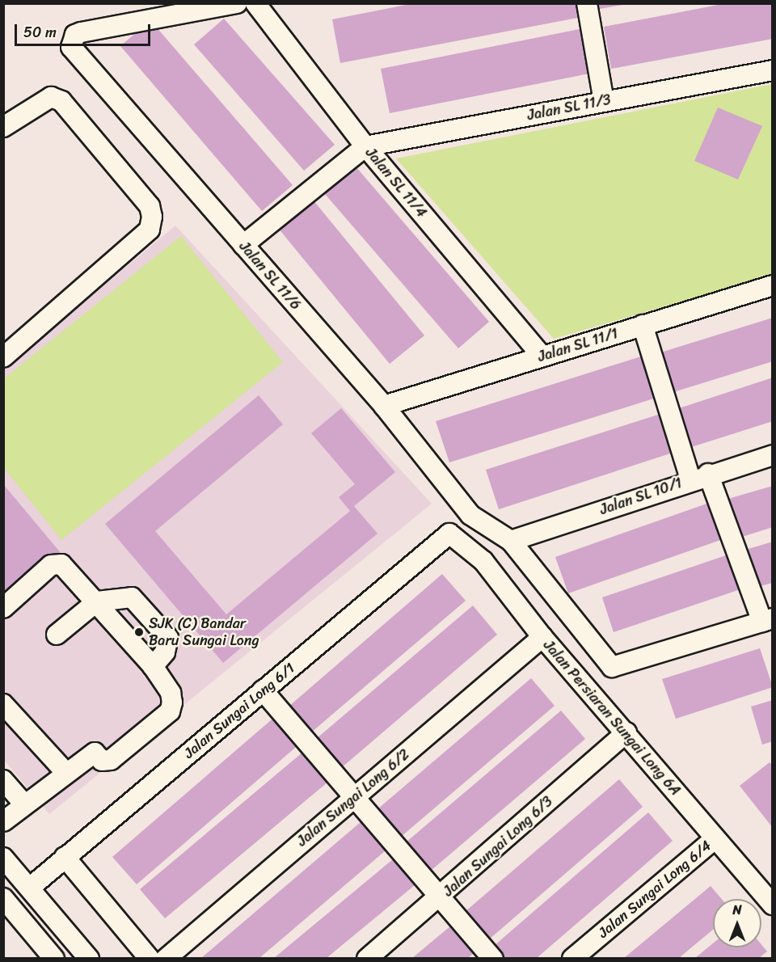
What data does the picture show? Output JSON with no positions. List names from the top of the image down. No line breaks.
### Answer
{"streets":{"street":["Jalan SL 11/3","Jalan SL 11/4","Jalan SL 11/6","Jalan SL 11/1","Jalan SL 10/1","Jalan Sungai Long 6/1","Jalan Persiaran Sungai Long 6A","Jalan Sungai Long 6/2","Jalan Sungai Long 6/3","Jalan Sungai Long 6/4"]},"crossings":[["Jalan SL 11/3","Jalan SL 11/4"],["Jalan SL 11/4","Jalan SL 11/1"],["Jalan SL 11/6","Jalan SL 11/1"],["Jalan SL 11/6","Jalan SL 10/1"],["Jalan Sungai Long 6/1","Jalan Persiaran Sungai Long 6A"],["Jalan Persiaran Sungai Long 6A","Jalan Sungai Long 6/2"],["Jalan Persiaran Sungai Long 6A","Jalan Sungai Long 6/3"],["Jalan Persiaran Sungai Long 6A","Jalan Sungai Long 6/4"]],"places":["SJK (C) Bandar Baru Sungai Long"],"scale_bar":"50 m","north":"top"}
